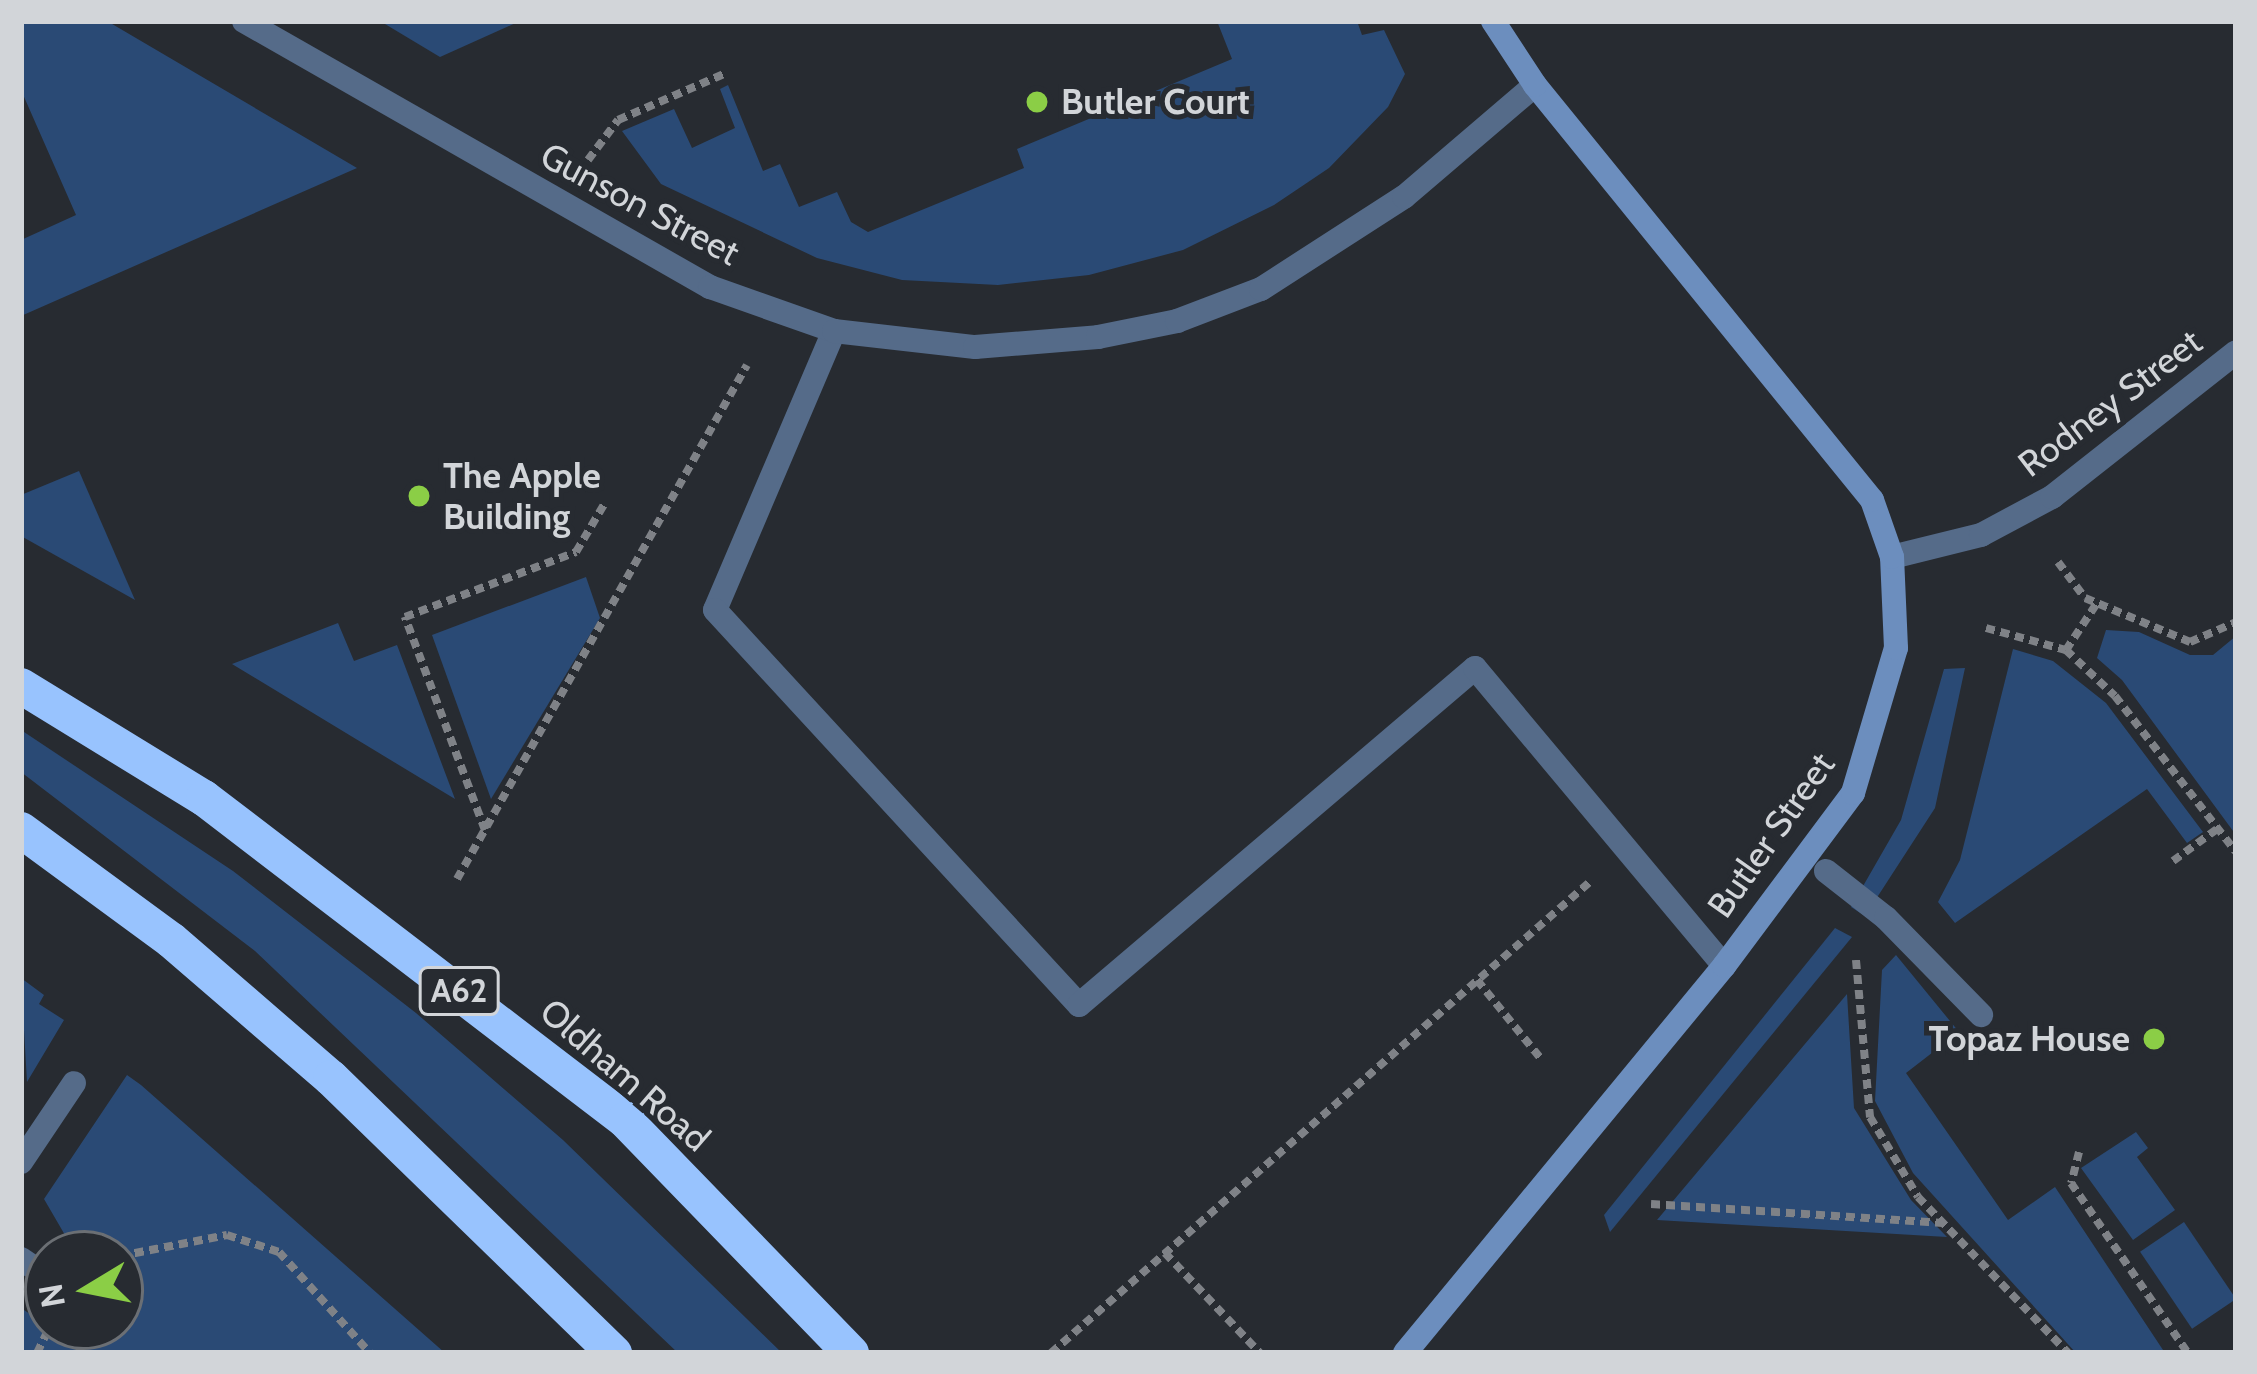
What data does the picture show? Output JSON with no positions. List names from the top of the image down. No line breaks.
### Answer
{"streets":{"highway":["A62","Oldham Road"],"street":["Gunson Street","Rodney Street","Butler Street"]},"crossings":[["Gunson Street","Butler Street"],["Rodney Street","Butler Street"]],"places":["Butler Court","The Apple Building","Topaz House"],"north":"left"}
